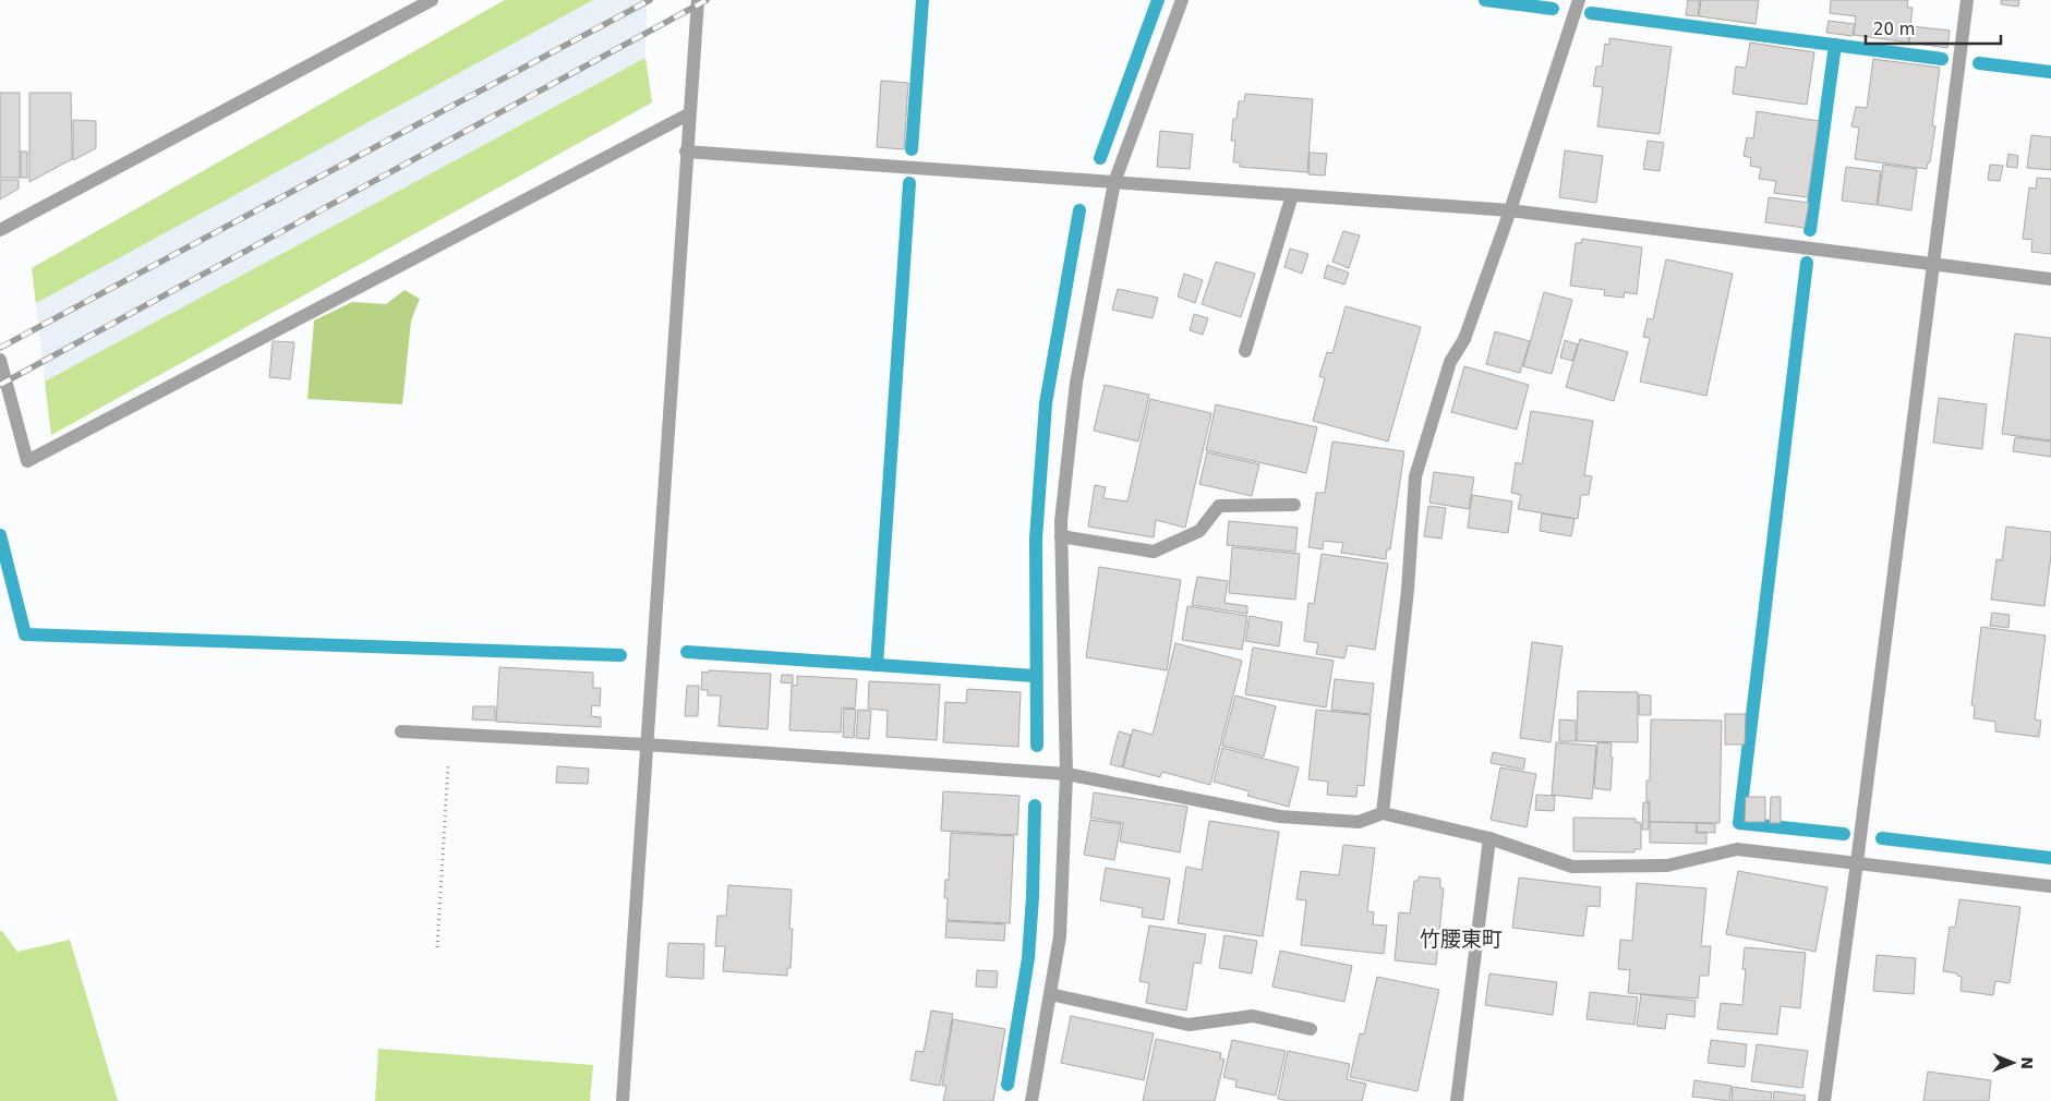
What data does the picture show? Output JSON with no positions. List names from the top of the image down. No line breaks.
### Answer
{"districts":["竹腰東町"],"scale_bar":"20 m","north":"right"}
